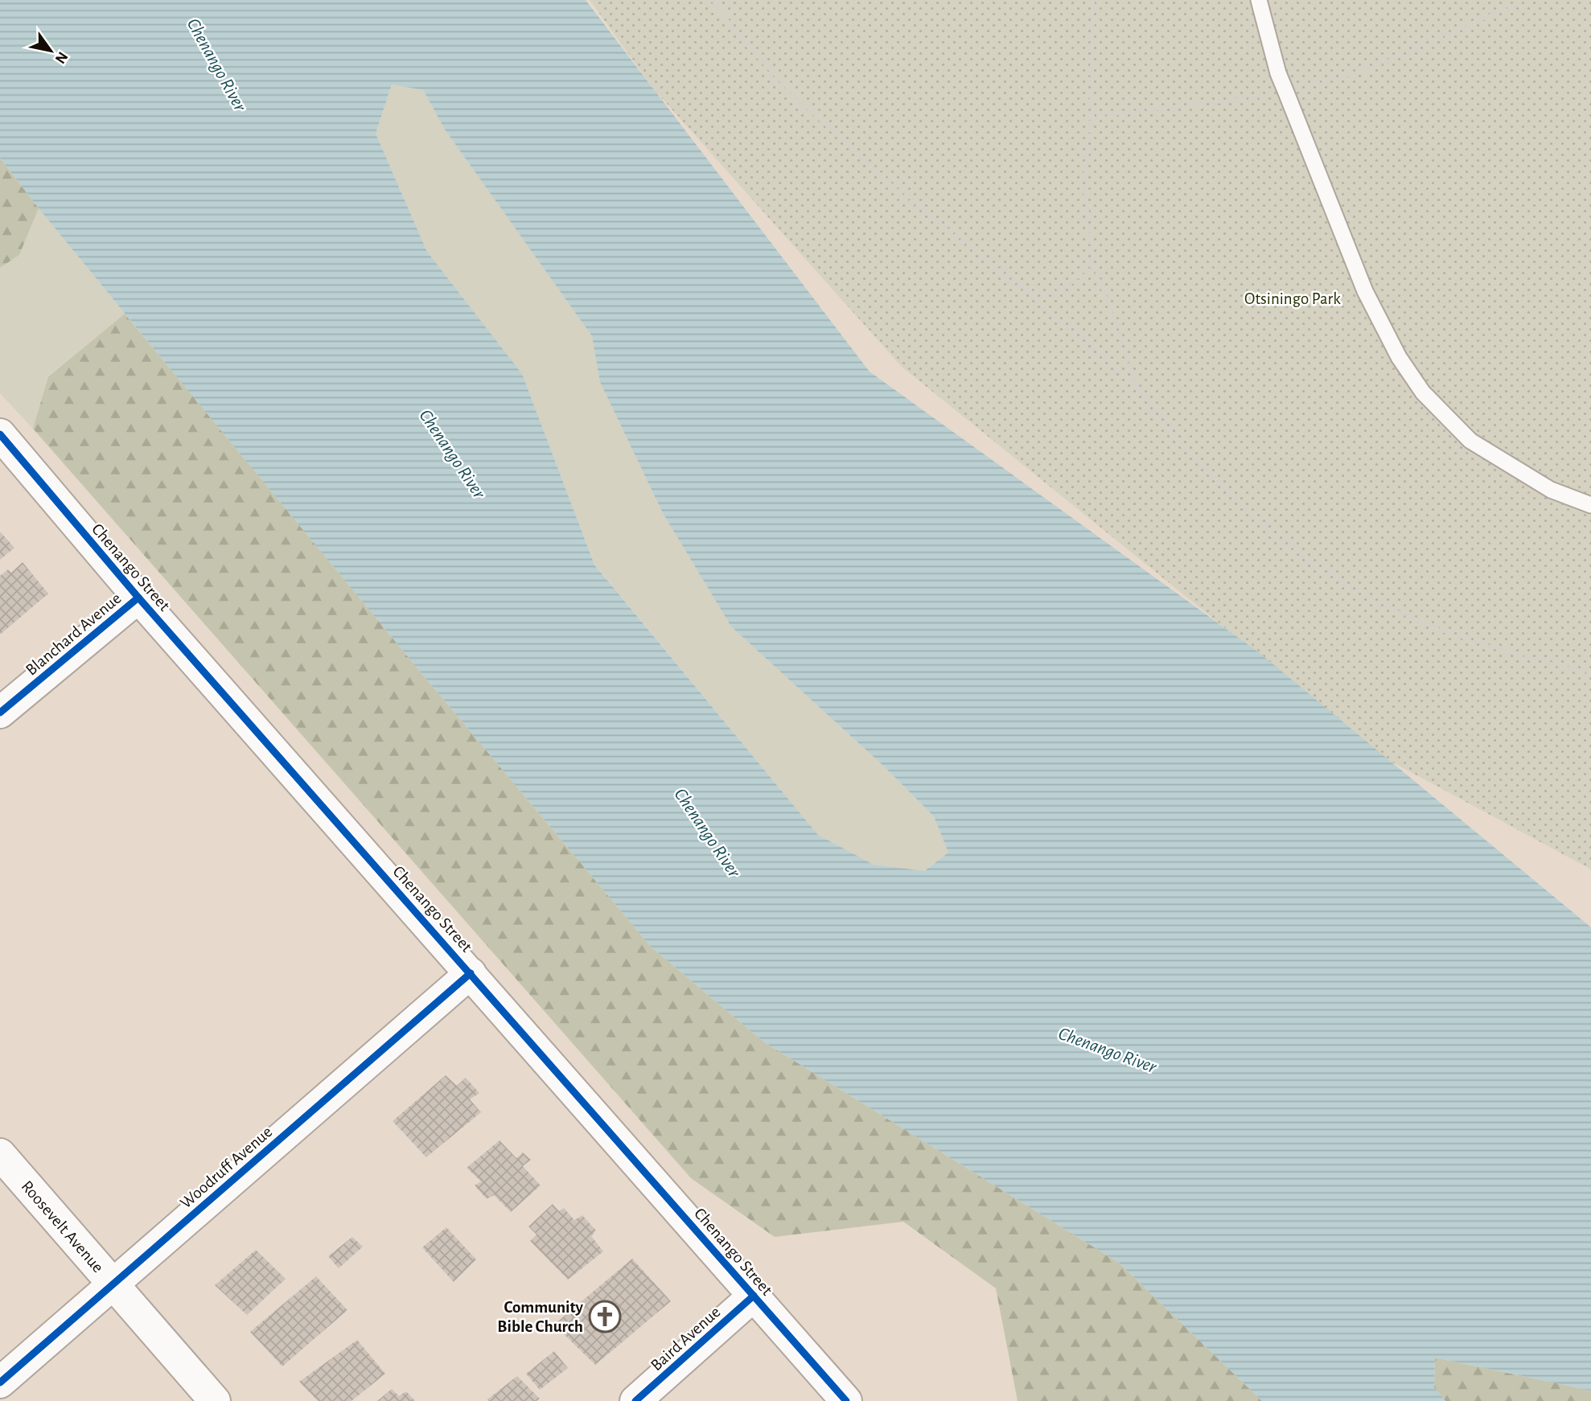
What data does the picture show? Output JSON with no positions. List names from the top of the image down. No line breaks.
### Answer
{"streets":{"street":["Chenango Street","Blanchard Avenue","Woodruff Avenue","Roosevelt Avenue","Baird Avenue"]},"crossings":[["Chenango Street","Blanchard Avenue"],["Chenango Street","Woodruff Avenue"],["Chenango Street","Baird Avenue"],["Woodruff Avenue","Roosevelt Avenue"]],"water":["Chenango River"],"parks":["Otsiningo Park"],"places":{"church":["Community Bible Church"]},"north":"bottom right"}
